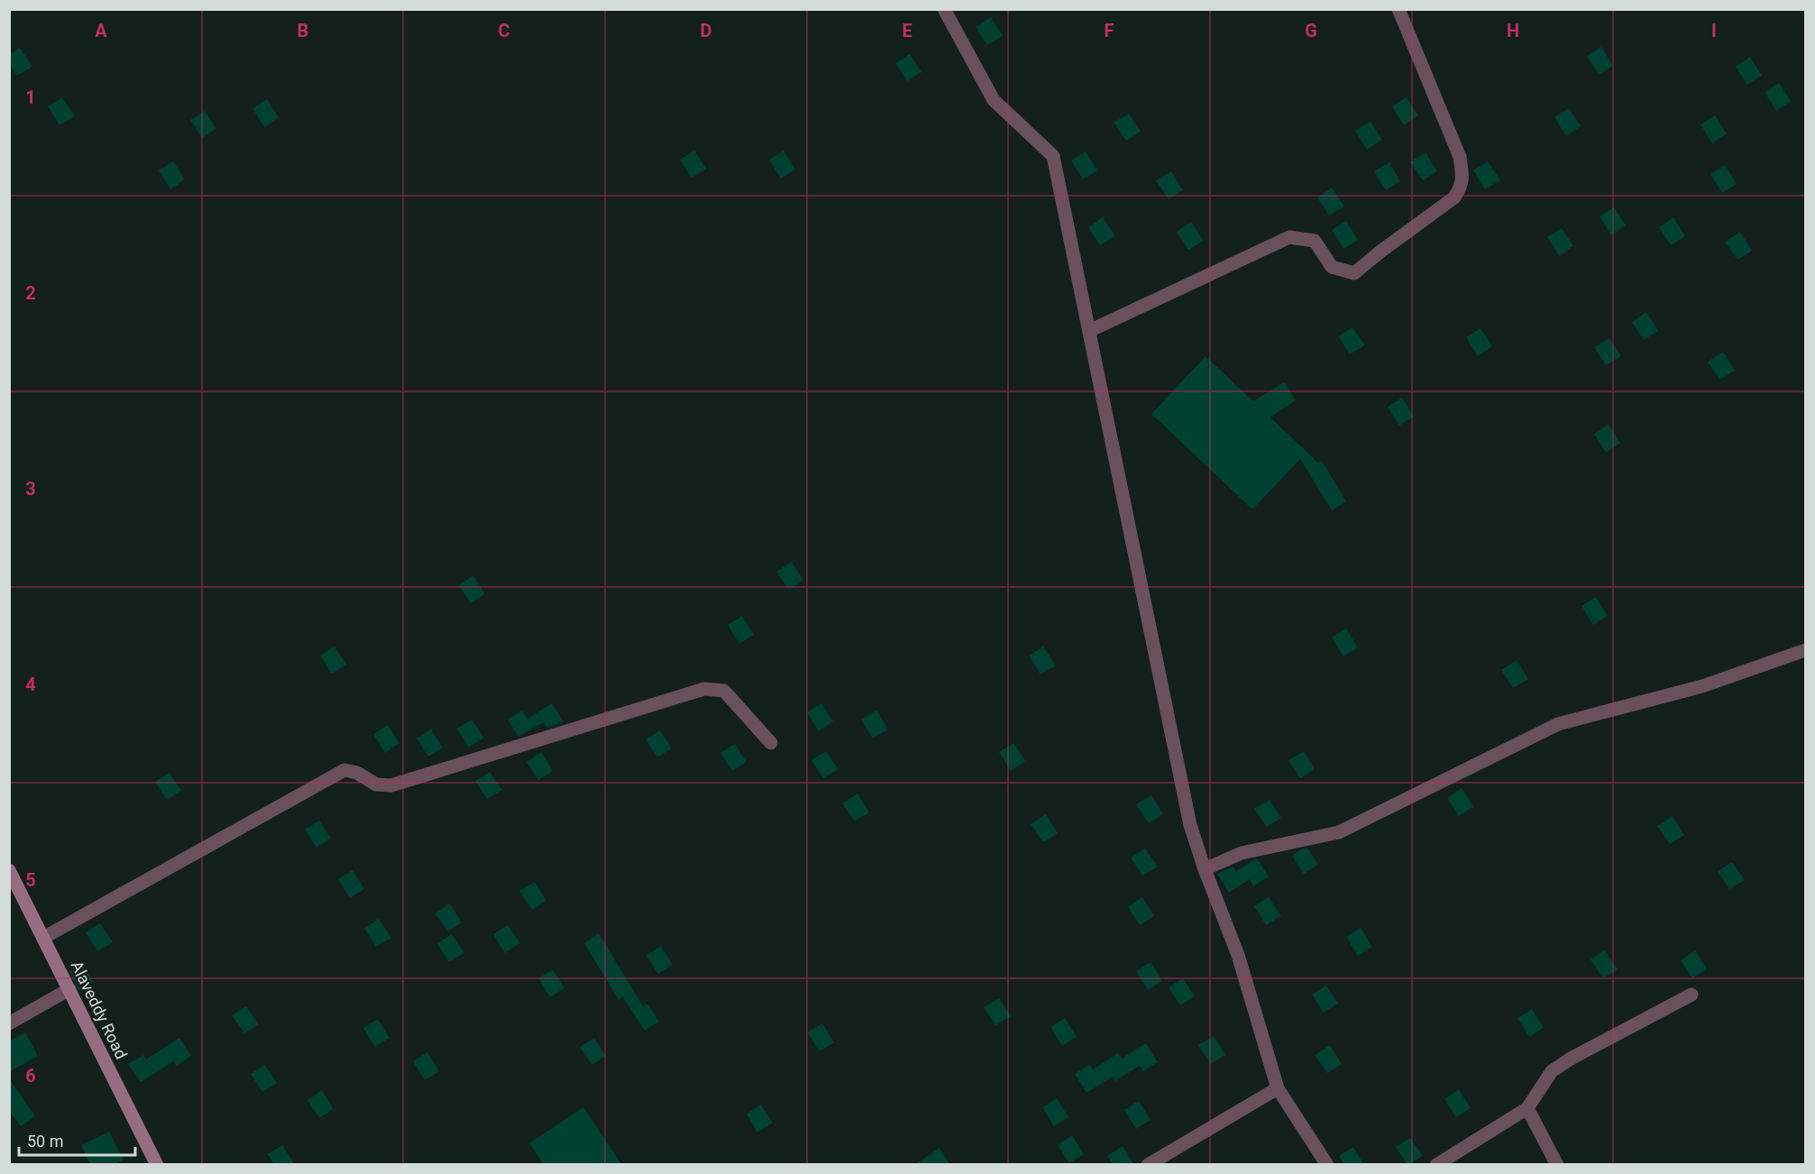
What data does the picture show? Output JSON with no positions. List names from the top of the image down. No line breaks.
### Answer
{"streets":{"street":["Alaveddy Road"]},"scale_bar":"50 m","grid":{"columns":["A","B","C","D","E","F","G","H","I"],"rows":["1","2","3","4","5","6"]}}
